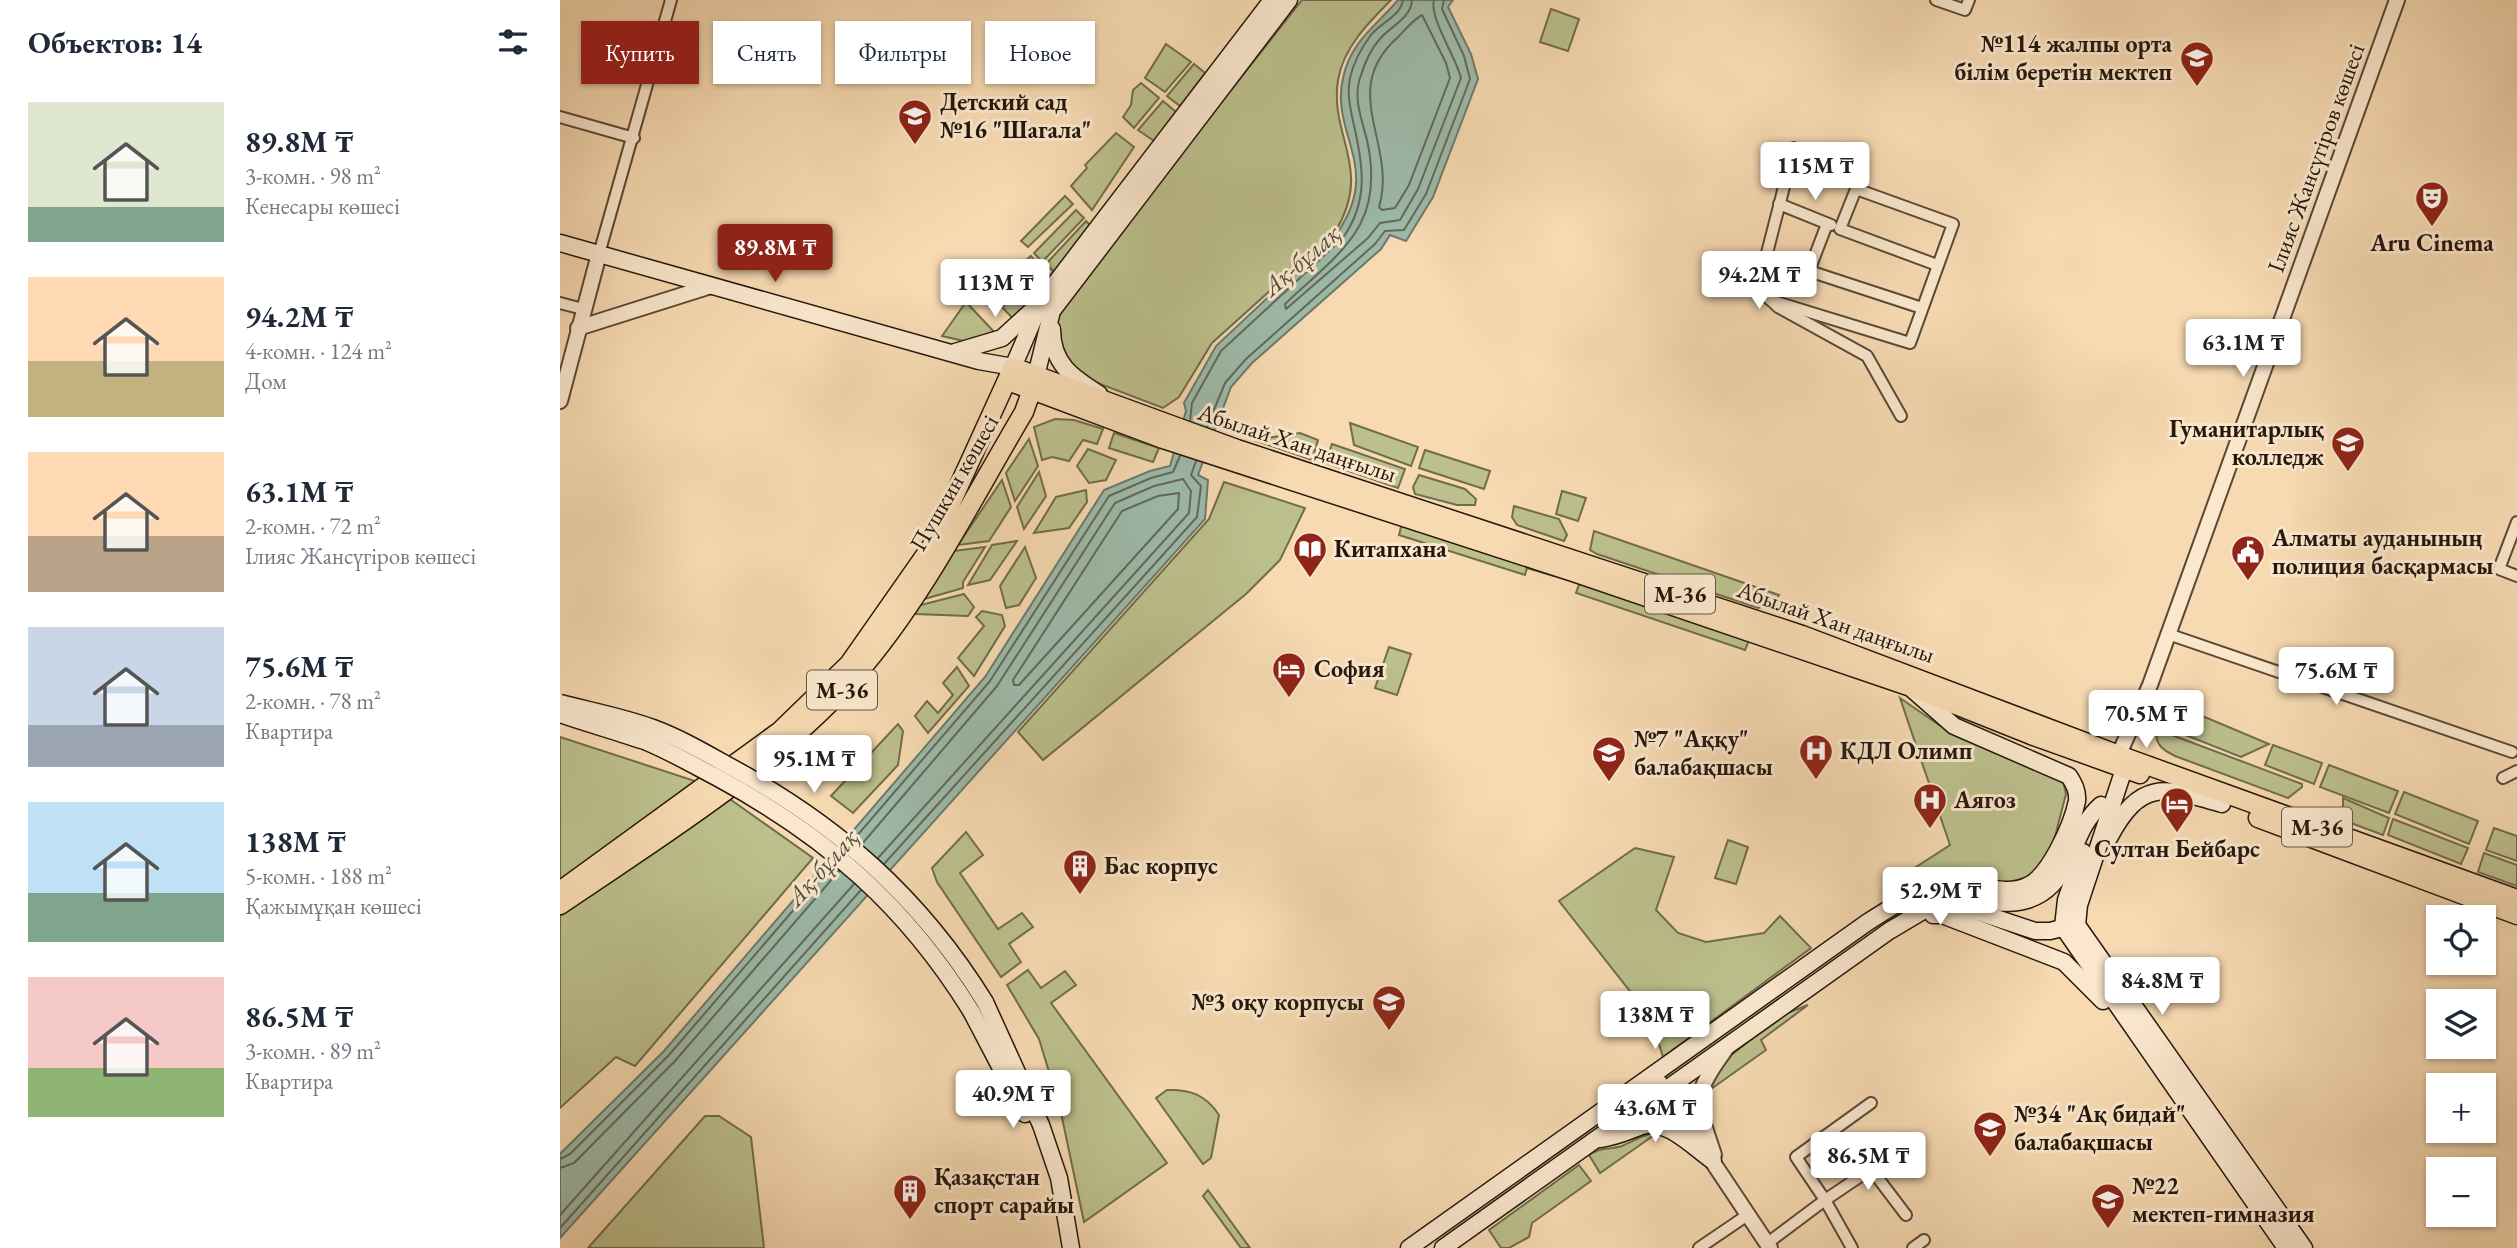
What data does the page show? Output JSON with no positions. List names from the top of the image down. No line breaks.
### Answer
{"streets":{"main road":["Абылай Хан даңғылы","Пушкин көшесі","M-36"],"street":["Ілияс Жансүгіров көшесі"]},"crossings":[["Ілияс Жансүгіров көшесі","Абылай Хан даңғылы"],["Абылай Хан даңғылы","Пушкин көшесі"]],"water":["Ақ-бұлақ"],"places":{"school or university":["№114 жалпы орта білім беретін мектеп","Детский сад №16 \"Шагала\"","Гуманитарлық колледж","№7 \"Аққу\" балабақшасы","№3 оқу корпусы","№34 \"Ақ бидай\" балабақшасы","№22 мектеп-гимназия"],"theatre":["Aru Cinema"],"library":["Китапхана"],"public building":["Алматы ауданының полиция басқармасы"],"hotel":["София","Султан Бейбарс"],"hospital":["КДЛ Олимп","Аягоз"],"building":["Бас корпус","Қазақстан спорт сарайы"]},"page":{"heading":"Объектов: 14","chip":["Купить","Снять","Фильтры","Новое"],"list":[{"name":"89.8M ₸","note":"3-комн. · 98 m² · Кенесары көшесі"},{"name":"94.2M ₸","note":"4-комн. · 124 m² · Дом"},{"name":"63.1M ₸","note":"2-комн. · 72 m² · Ілияс Жансүгіров көшесі"},{"name":"75.6M ₸","note":"2-комн. · 78 m² · Квартира"},{"name":"138M ₸","note":"5-комн. · 188 m² · Қажымұқан көшесі"},{"name":"86.5M ₸","note":"3-комн. · 89 m² · Квартира"}],"price":["115M ₸","89.8M ₸","94.2M ₸","113M ₸","63.1M ₸","75.6M ₸","70.5M ₸","95.1M ₸","52.9M ₸","84.8M ₸","138M ₸","40.9M ₸","43.6M ₸","86.5M ₸"],"map_buttons":["+","−"]}}
